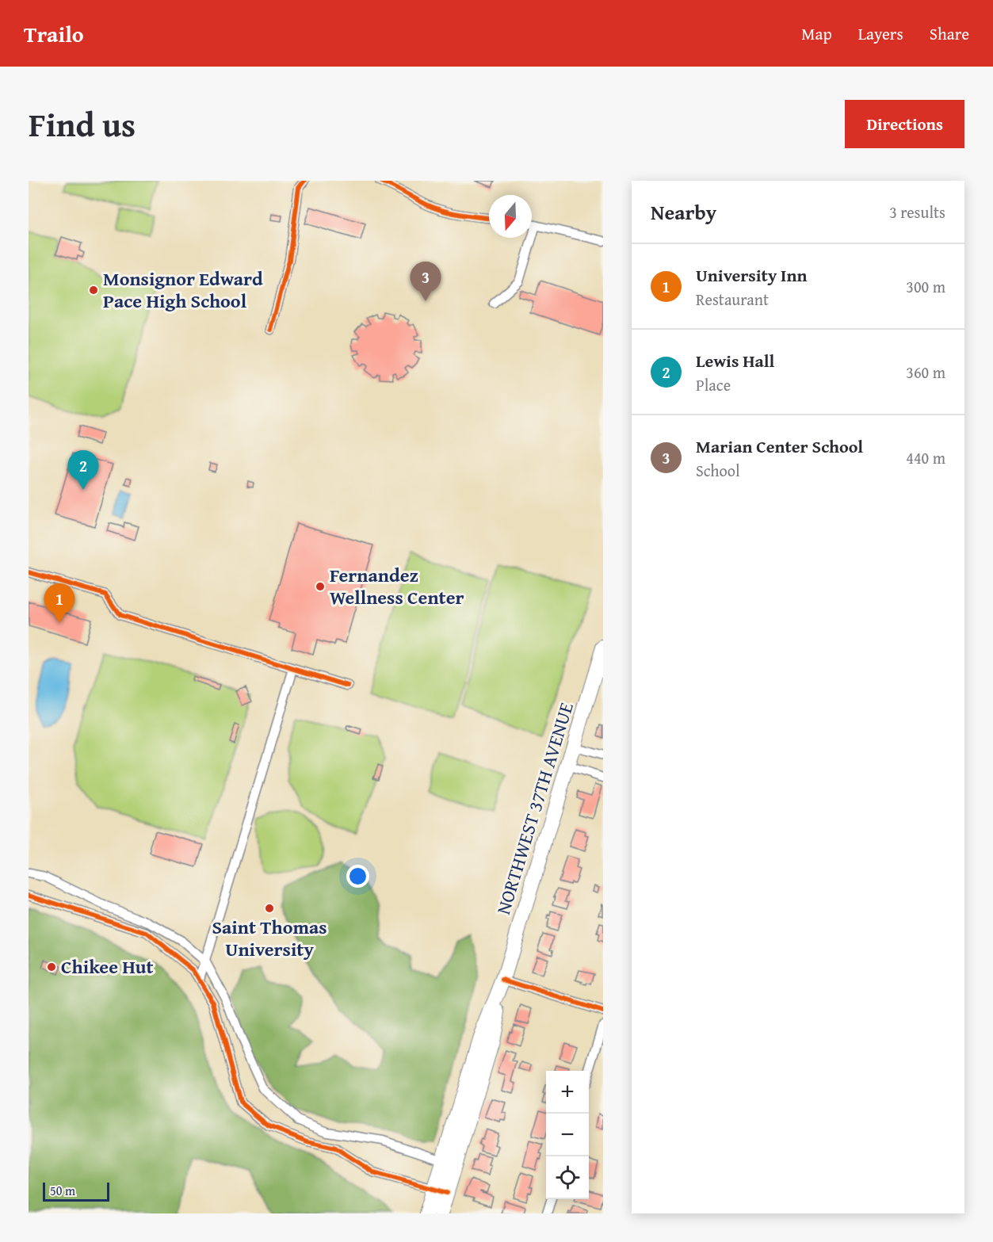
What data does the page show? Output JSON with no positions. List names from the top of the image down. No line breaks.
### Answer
{"streets":{"main road":["NORTHWEST 37TH AVENUE"]},"places":["Monsignor Edward Pace High School","Fernandez Wellness Center","Saint Thomas University","Chikee Hut"],"scale_bar":"50 m","north":"bottom","page":{"header":"Trailo","nav":["Map","Layers","Share"],"title":"Find us","buttons":"Directions","heading":["Nearby","3 results"],"list":[{"mark":"1","name":"University Inn","note":"Restaurant","value":"300 m"},{"mark":"2","name":"Lewis Hall","note":"Place","value":"360 m"},{"mark":"3","name":"Marian Center School","note":"School","value":"440 m"}],"pins":["3","2","1"],"map_buttons":["+","−"],"scale":"50 m"}}
